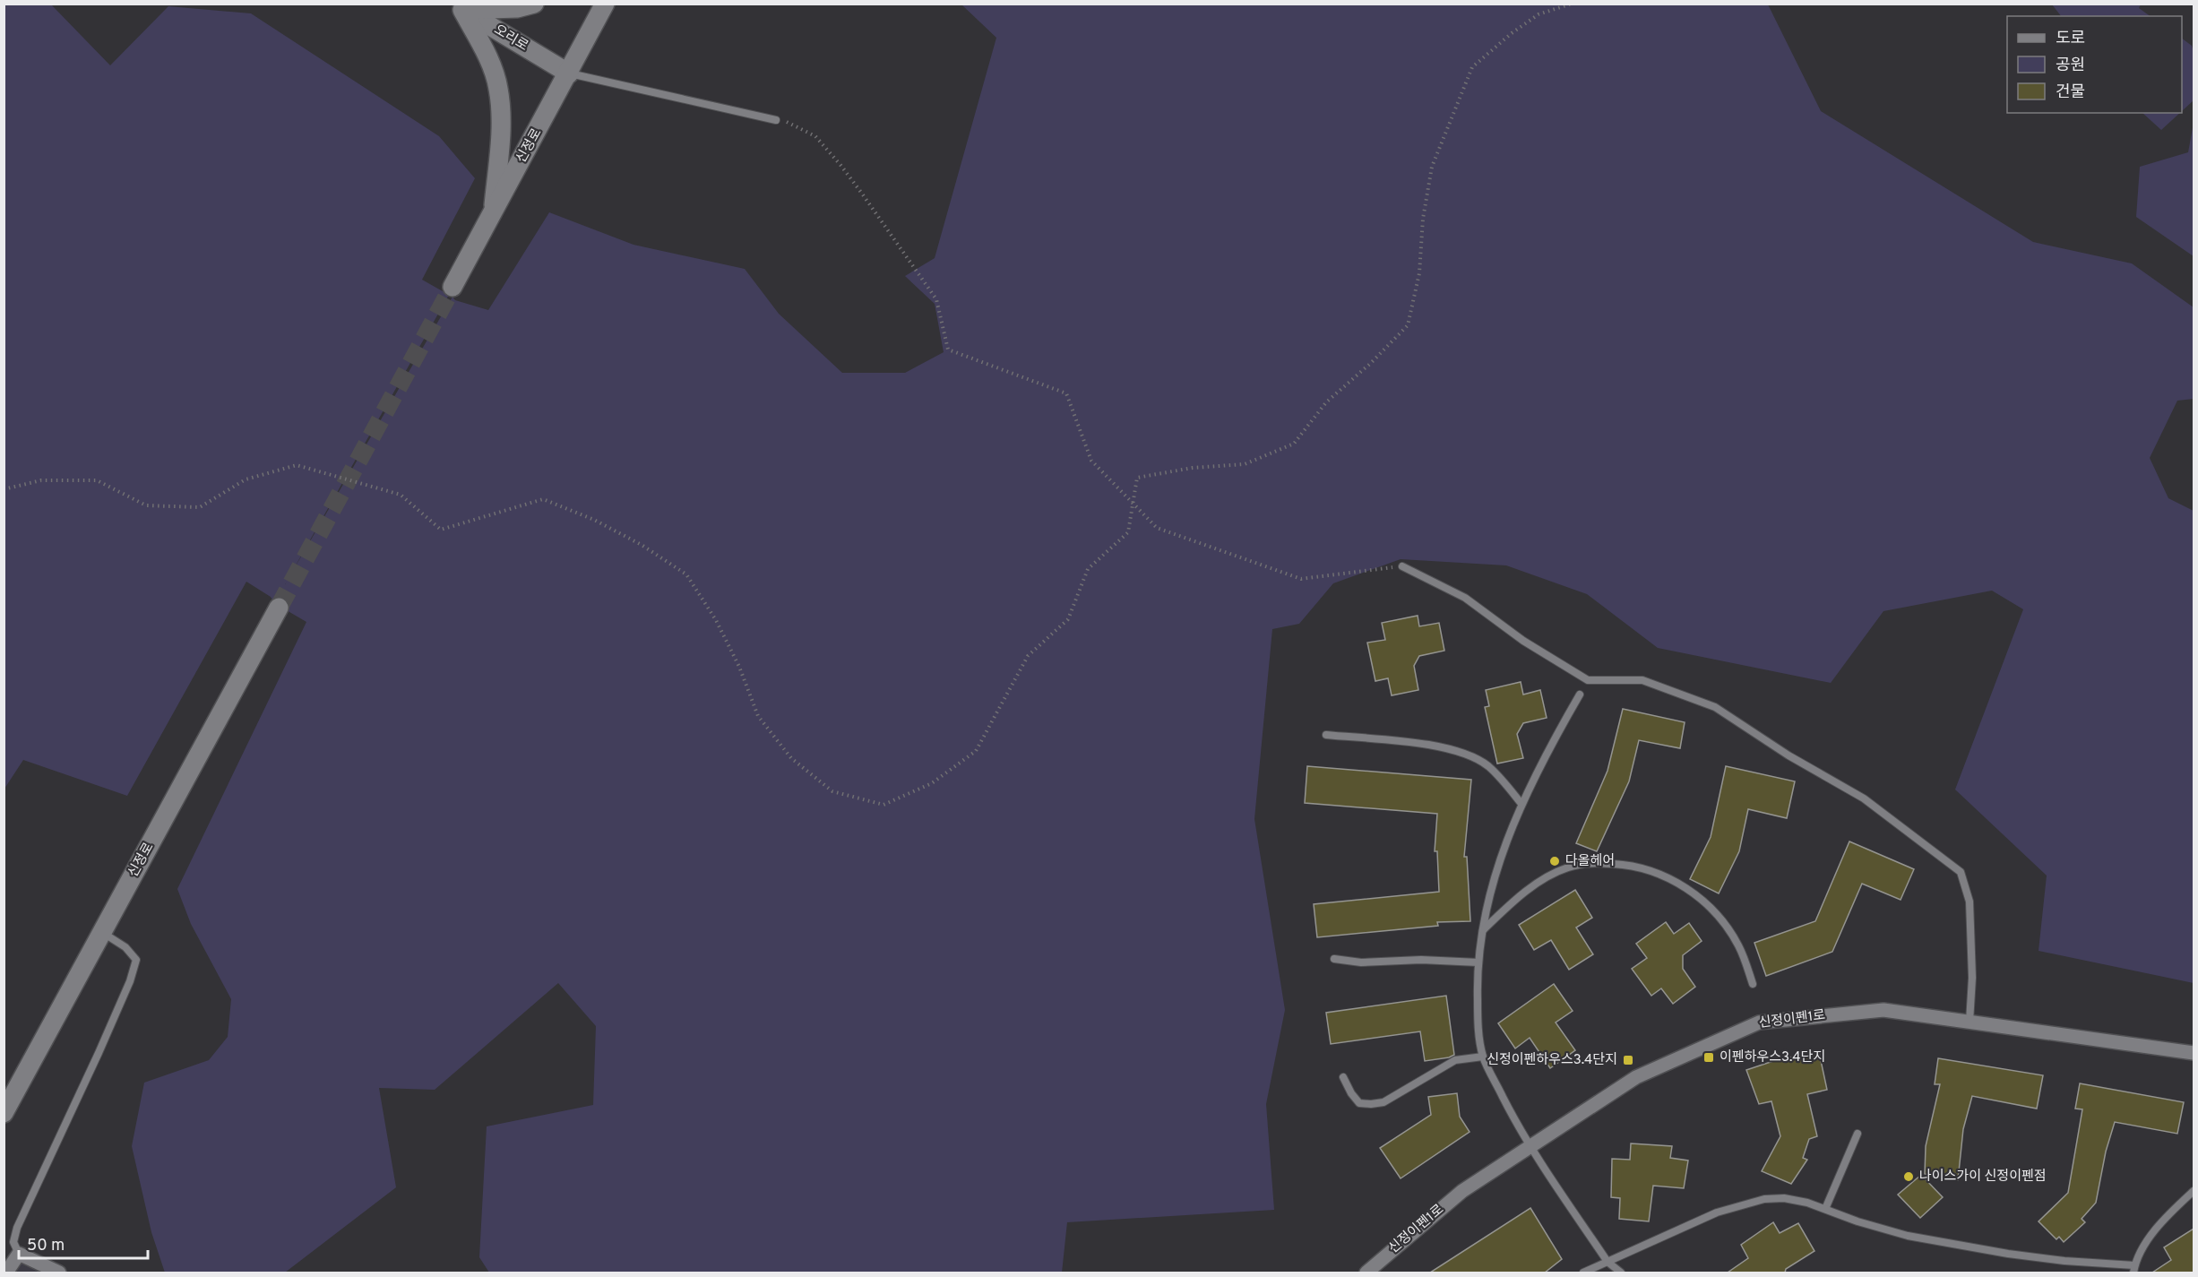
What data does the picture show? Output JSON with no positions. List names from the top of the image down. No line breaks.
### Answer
{"streets":{"main road":["오리로","신정로"],"street":["신정이펜1로"]},"crossings":[["오리로","신정로"]],"places":{"other":["다올헤어","나이스가이 신정이펜점"],"transit":["이펜하우스3.4단지","신정이펜하우스3.4단지"]},"legend":["도로","공원","건물"],"scale_bar":"50 m"}
